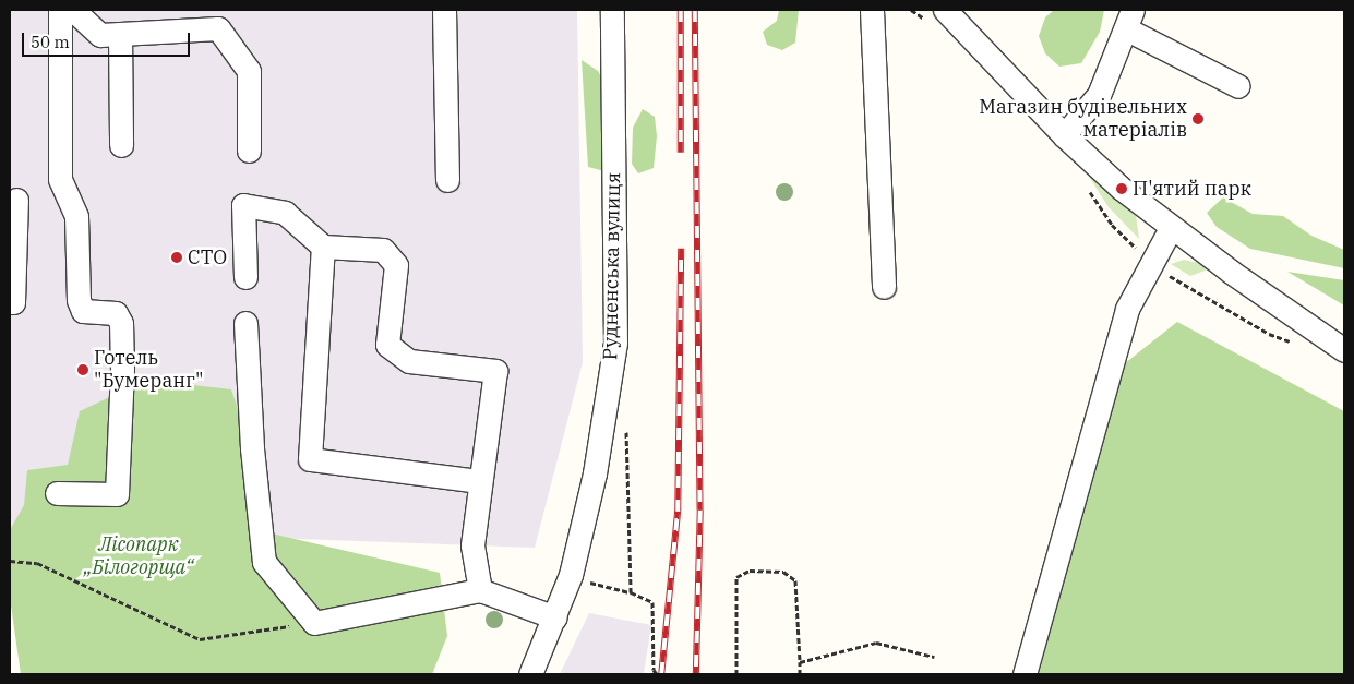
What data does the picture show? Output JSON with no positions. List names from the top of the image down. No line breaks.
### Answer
{"streets":{"street":["Рудненська вулиця"]},"parks":["Лісопарк „Білогорща“"],"places":["Магазин будівельних матеріалів","П'ятий парк","СТО","Готель \"Бумеранг\""],"scale_bar":"50 m"}
